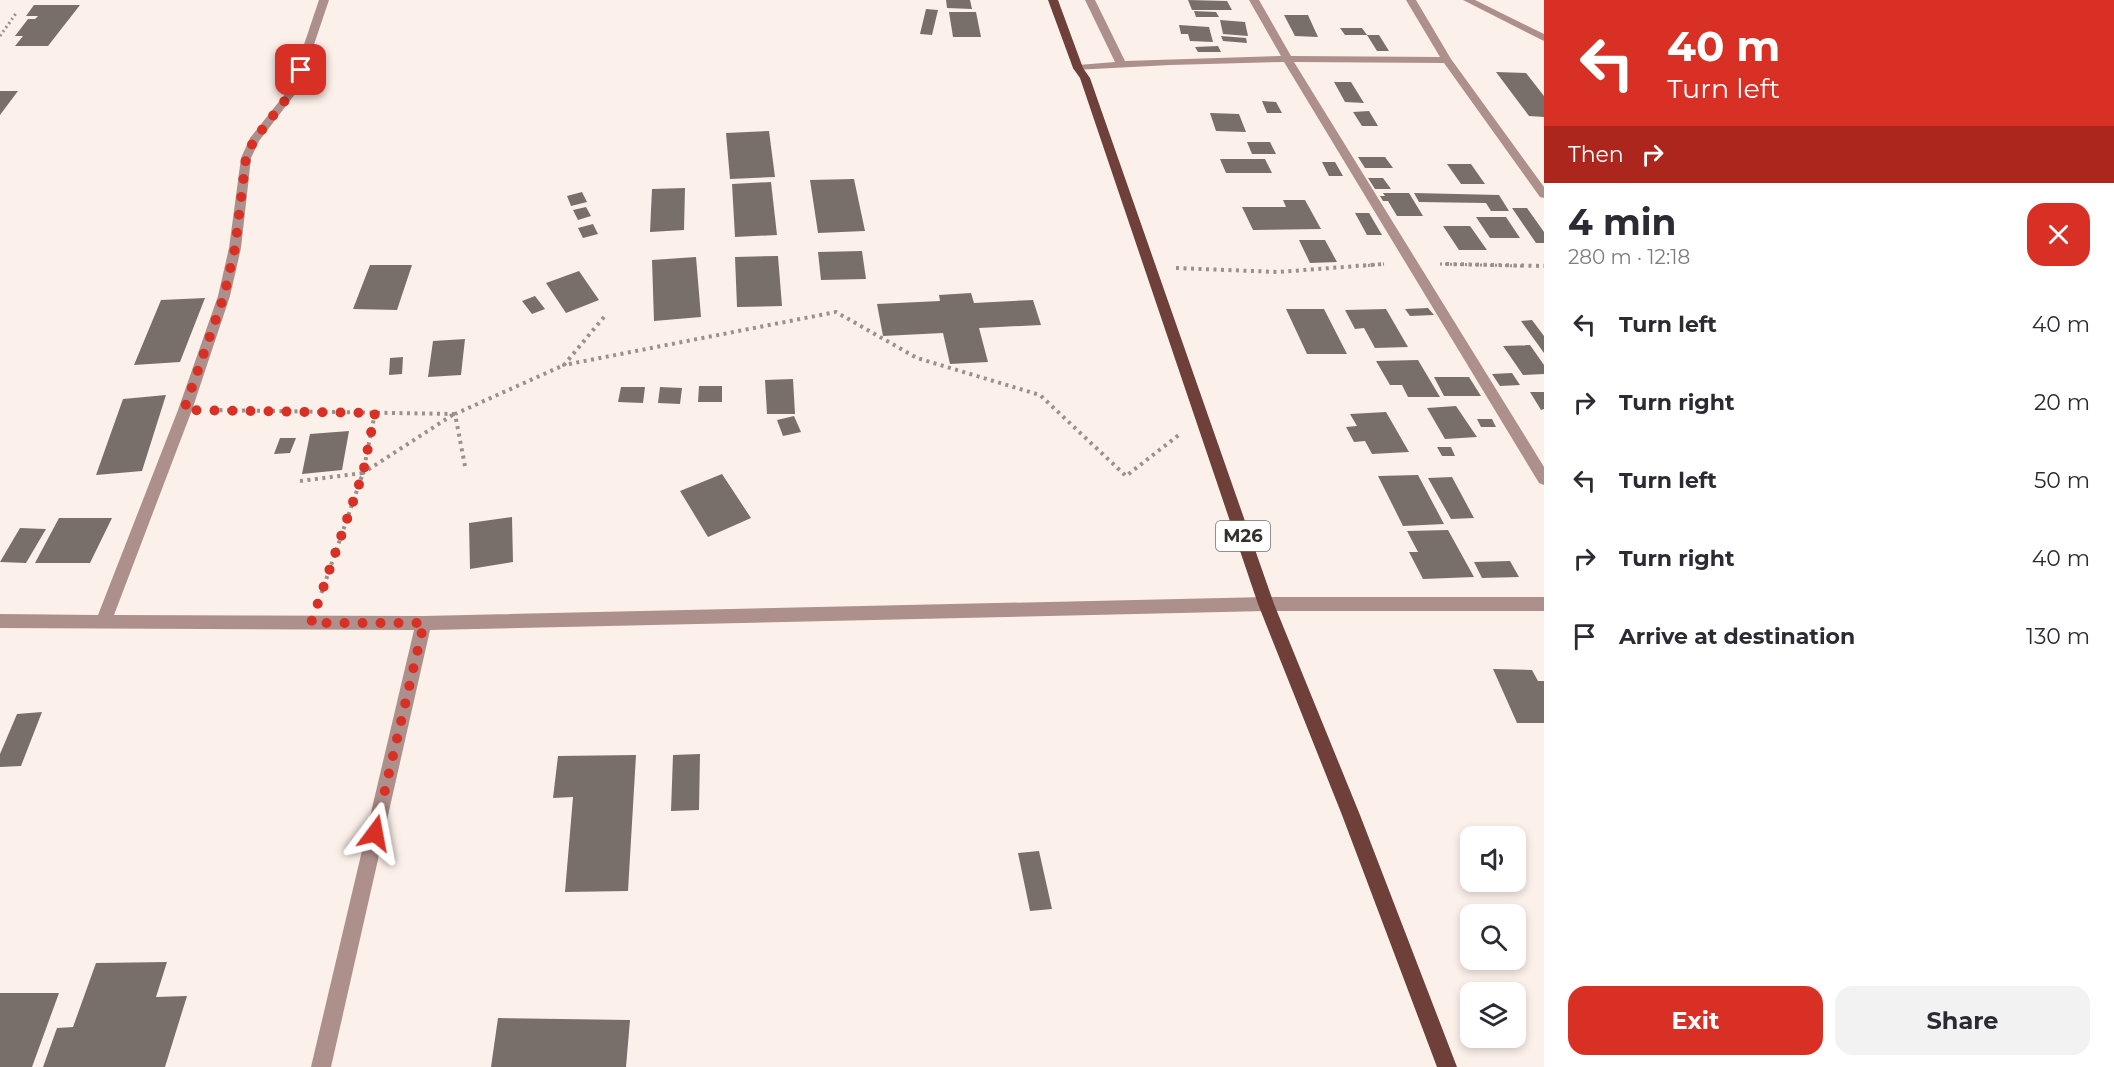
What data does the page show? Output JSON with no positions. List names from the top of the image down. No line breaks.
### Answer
{"streets":{"main road":["M26"]},"page":{"turn":["40 m","Turn left"],"then":"Then","heading":["4 min","280 m · 12:18"],"list":[{"name":"Turn left","value":"40 m"},{"name":"Turn right","value":"20 m"},{"name":"Turn left","value":"50 m"},{"name":"Turn right","value":"40 m"},{"name":"Arrive at destination","value":"130 m"}],"buttons":["Exit","Share"]}}
